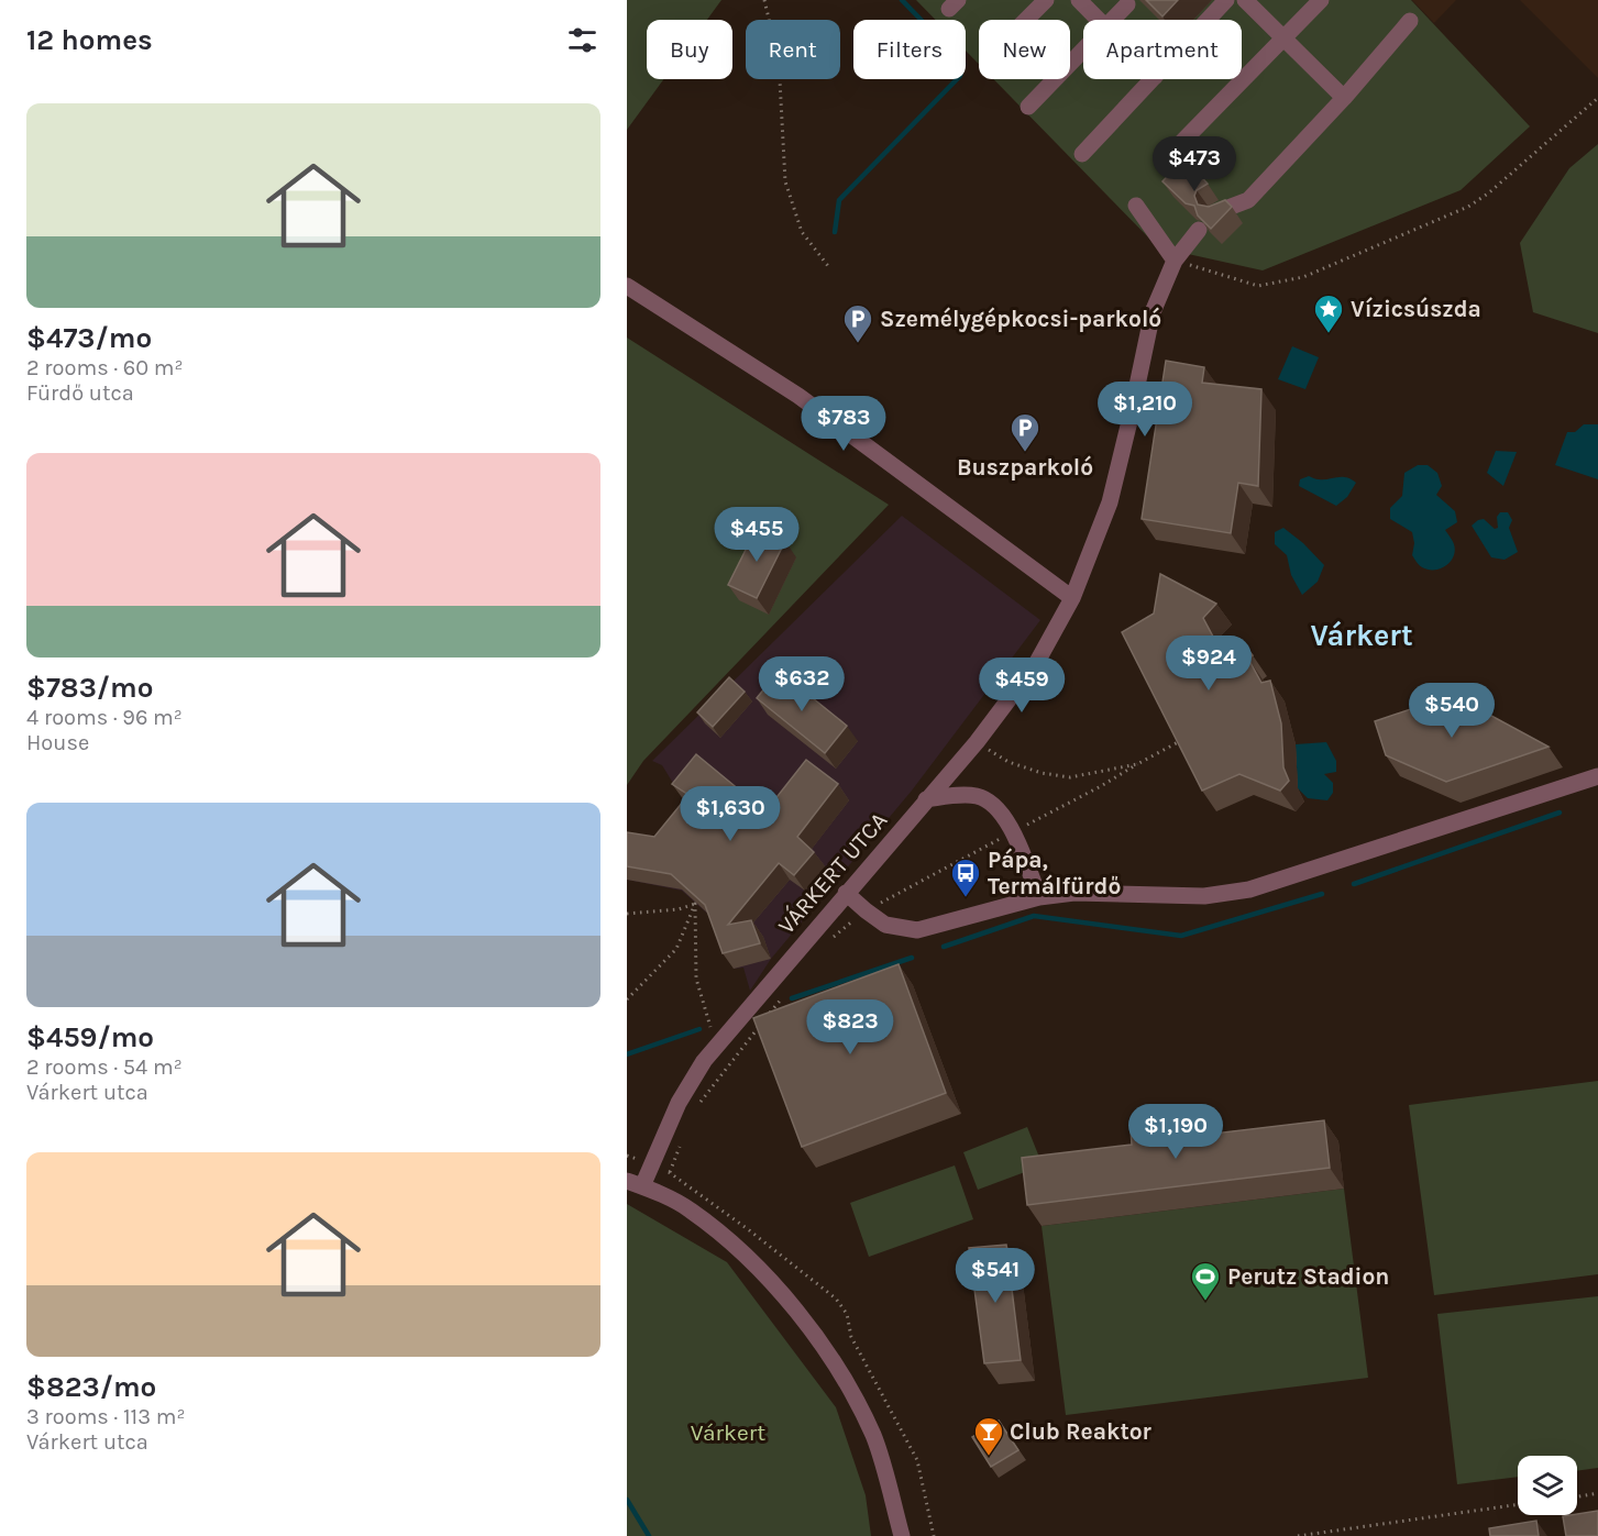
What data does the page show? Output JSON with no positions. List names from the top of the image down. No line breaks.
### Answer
{"streets":{"street":["VÁRKERT UTCA"]},"districts":["Várkert"],"parks":["Várkert"],"places":{"place":["Vízicsúszda"],"parking":["Személygépkocsi-parkoló","Buszparkoló"],"bus stop":["Pápa, Termálfürdő"],"sports":["Perutz Stadion"],"bar":["Club Reaktor"]},"page":{"heading":"12 homes","chip":["Buy","Rent","Filters","New","Apartment"],"list":[{"name":"$473/mo","note":"2 rooms · 60 m² · Fürdő utca"},{"name":"$783/mo","note":"4 rooms · 96 m² · House"},{"name":"$459/mo","note":"2 rooms · 54 m² · Várkert utca"},{"name":"$823/mo","note":"3 rooms · 113 m² · Várkert utca"}],"price":["$473","$1,210","$783","$455","$924","$632","$459","$540","$1,630","$823","$1,190","$541"]}}
